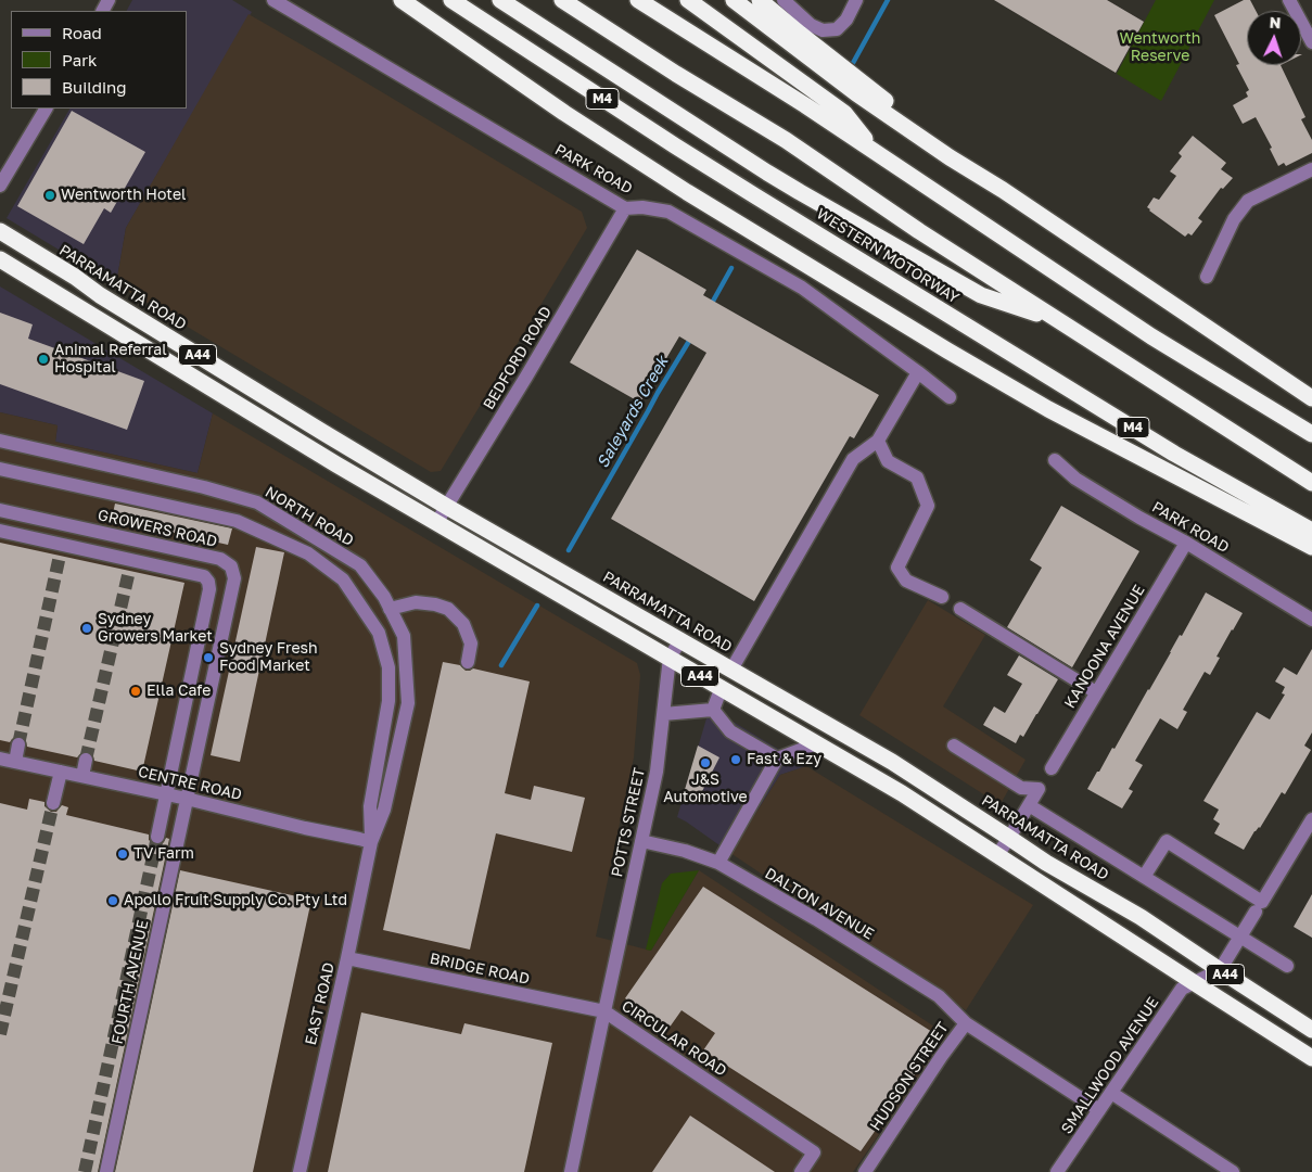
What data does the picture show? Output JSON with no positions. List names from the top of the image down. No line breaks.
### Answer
{"streets":{"highway":["M4","WESTERN MOTORWAY","PARRAMATTA ROAD","A44"],"street":["PARK ROAD","BEDFORD ROAD","NORTH ROAD","GROWERS ROAD","KANOONA AVENUE","CENTRE ROAD","POTTS STREET","DALTON AVENUE","BRIDGE ROAD","FOURTH AVENUE","EAST ROAD","CIRCULAR ROAD","SMALLWOOD AVENUE","HUDSON STREET"]},"crossings":[["PARK ROAD","BEDFORD ROAD"],["PARK ROAD","KANOONA AVENUE"],["PARRAMATTA ROAD","BEDFORD ROAD"],["PARRAMATTA ROAD","POTTS STREET"],["PARRAMATTA ROAD","SMALLWOOD AVENUE"],["A44","BEDFORD ROAD"],["A44","POTTS STREET"],["A44","SMALLWOOD AVENUE"],["NORTH ROAD","CENTRE ROAD"],["NORTH ROAD","EAST ROAD"],["GROWERS ROAD","CENTRE ROAD"],["GROWERS ROAD","FOURTH AVENUE"],["CENTRE ROAD","FOURTH AVENUE"],["CENTRE ROAD","EAST ROAD"],["POTTS STREET","DALTON AVENUE"],["POTTS STREET","BRIDGE ROAD"],["POTTS STREET","CIRCULAR ROAD"],["DALTON AVENUE","HUDSON STREET"],["BRIDGE ROAD","EAST ROAD"],["BRIDGE ROAD","CIRCULAR ROAD"],["SMALLWOOD AVENUE","HUDSON STREET"]],"water":["Saleyards Creek"],"parks":["Wentworth Reserve"],"places":["Wentworth Hotel","Animal Referral Hospital","Sydney Growers Market","Sydney Fresh Food Market","Ella Cafe","Fast & Ezy","J&S Automotive","TV Farm","Apollo Fruit Supply Co. Pty Ltd"],"legend":["Road","Park","Building"],"north":"top"}
